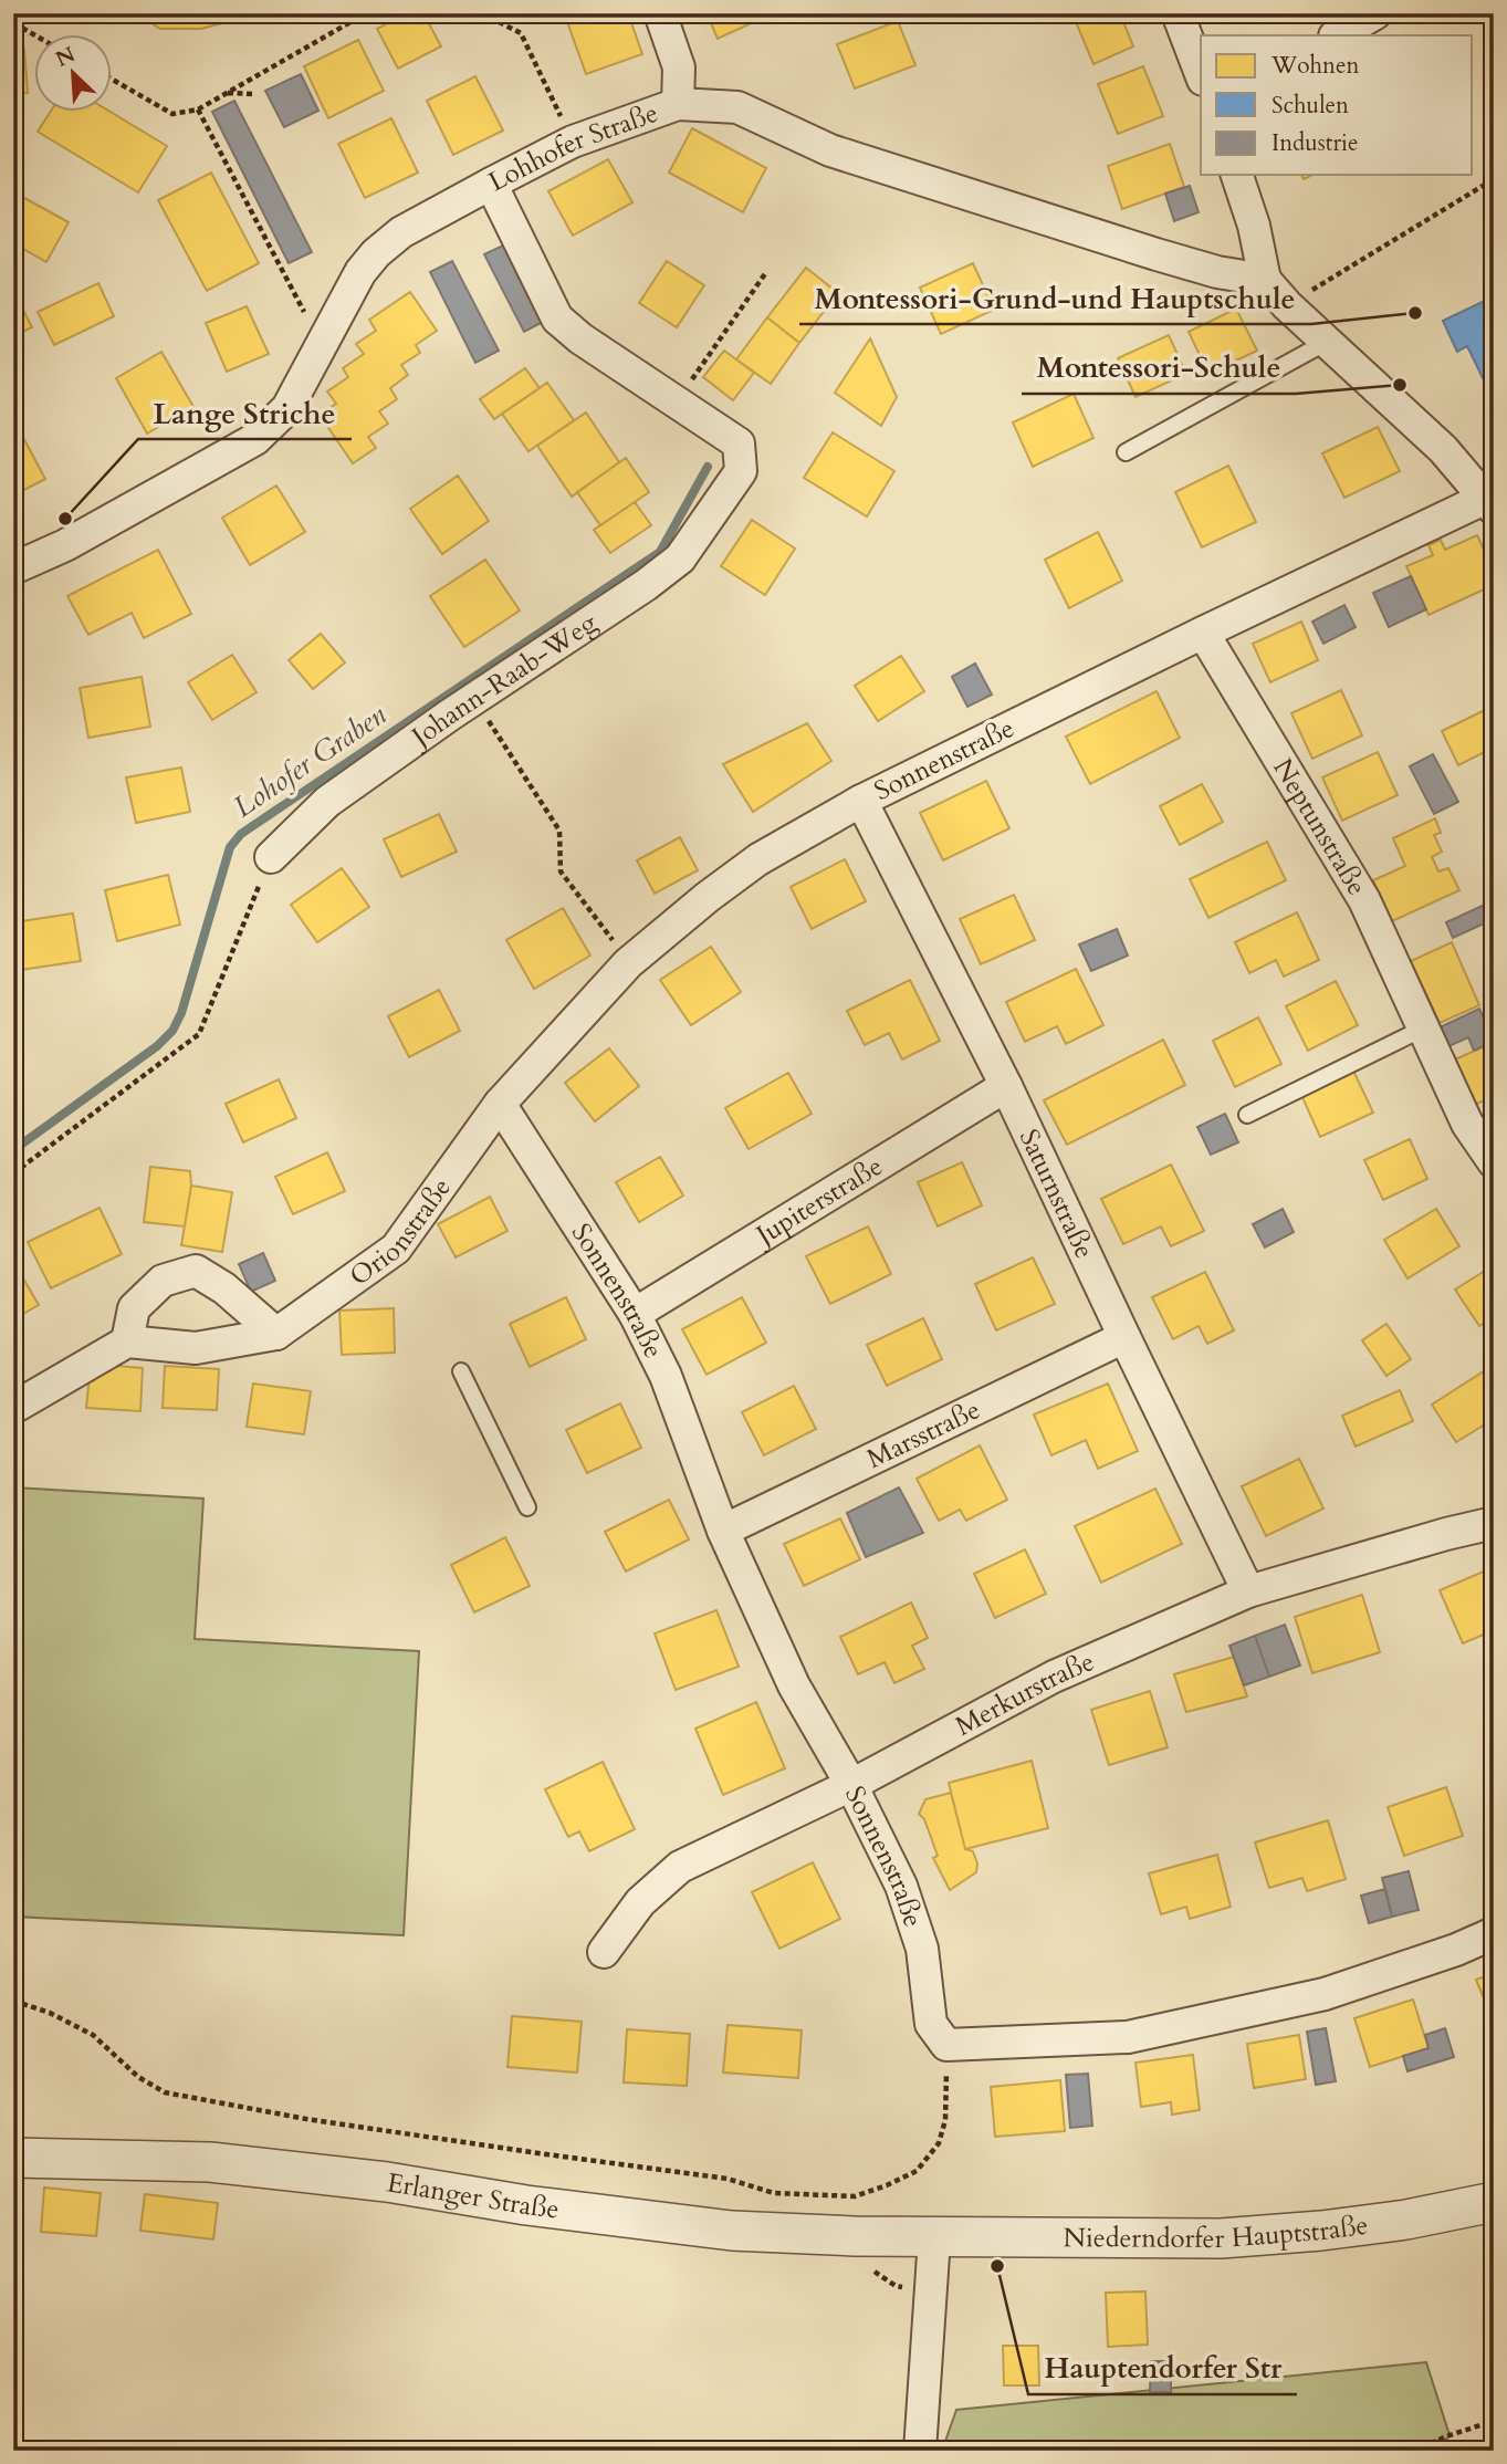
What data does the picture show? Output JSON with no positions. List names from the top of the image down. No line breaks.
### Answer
{"streets":{"street":["Lohhofer Straße","Johann-Raab-Weg","Sonnenstraße","Neptunstraße","Saturnstraße","Jupiterstraße","Orionstraße","Marsstraße","Merkurstraße","Erlanger Straße","Niederndorfer Hauptstraße"]},"crossings":[["Lohhofer Straße","Johann-Raab-Weg"],["Sonnenstraße","Neptunstraße"],["Sonnenstraße","Saturnstraße"],["Sonnenstraße","Jupiterstraße"],["Sonnenstraße","Orionstraße"],["Sonnenstraße","Marsstraße"],["Sonnenstraße","Merkurstraße"],["Saturnstraße","Jupiterstraße"],["Saturnstraße","Marsstraße"],["Saturnstraße","Merkurstraße"],["Erlanger Straße","Niederndorfer Hauptstraße"]],"water":["Lohofer Graben"],"places":["Montessori-Grund-und Hauptschule","Montessori-Schule","Lange Striche","Hauptendorfer Str"],"legend":["Wohnen","Schulen","Industrie"],"north":"top left"}
